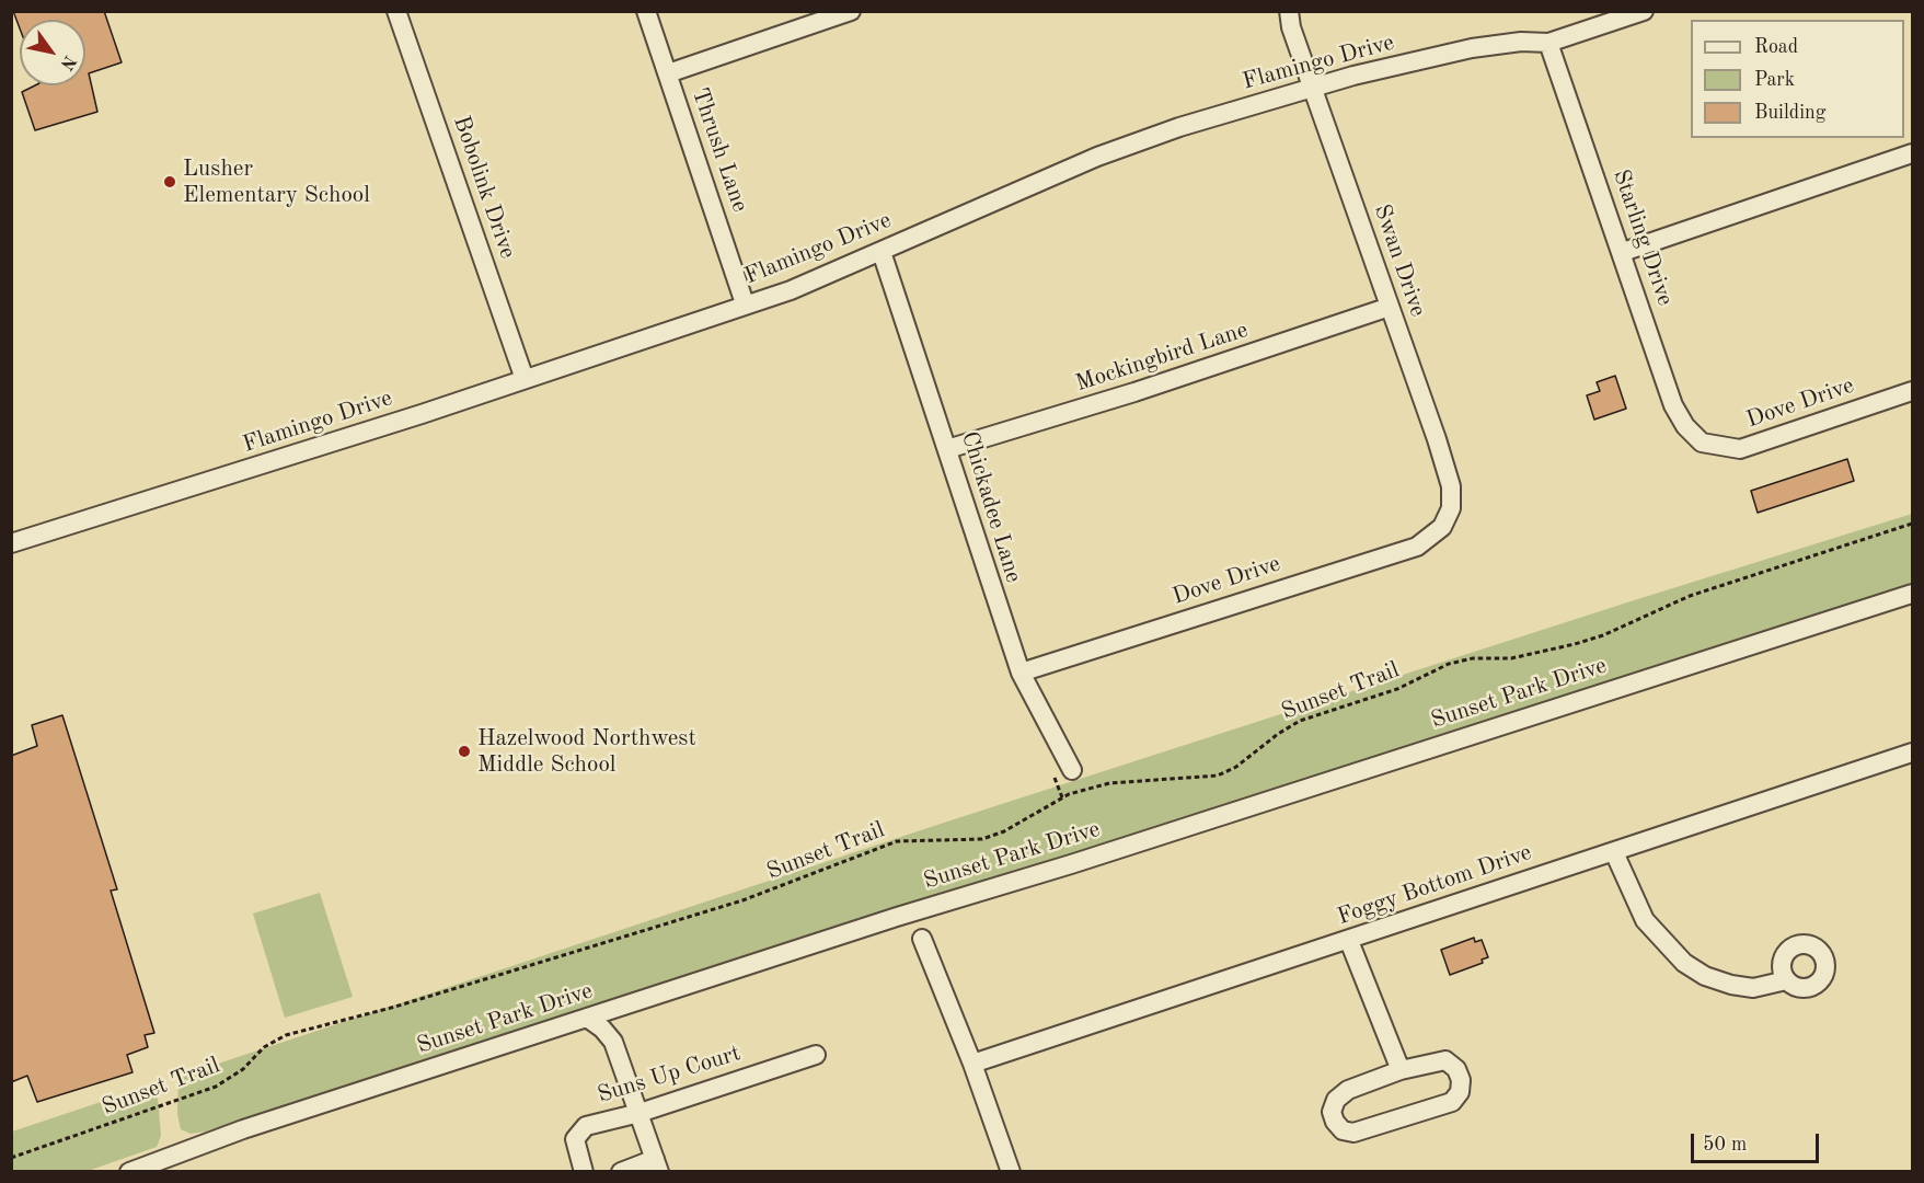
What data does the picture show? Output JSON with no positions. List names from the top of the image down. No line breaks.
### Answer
{"streets":{"street":["Flamingo Drive","Thrush Lane","Bobolink Drive","Starling Drive","Swan Drive","Mockingbird Lane","Dove Drive","Chickadee Lane","Sunset Park Drive","Foggy Bottom Drive","Suns Up Court"],"path":["Sunset Trail"]},"crossings":[["Flamingo Drive","Thrush Lane"],["Flamingo Drive","Bobolink Drive"],["Flamingo Drive","Starling Drive"],["Flamingo Drive","Swan Drive"],["Flamingo Drive","Chickadee Lane"],["Starling Drive","Dove Drive"],["Swan Drive","Mockingbird Lane"],["Swan Drive","Dove Drive"],["Mockingbird Lane","Chickadee Lane"],["Dove Drive","Chickadee Lane"]],"places":["Lusher Elementary School","Hazelwood Northwest Middle School"],"legend":["Road","Park","Building"],"scale_bar":"50 m","north":"bottom right"}
